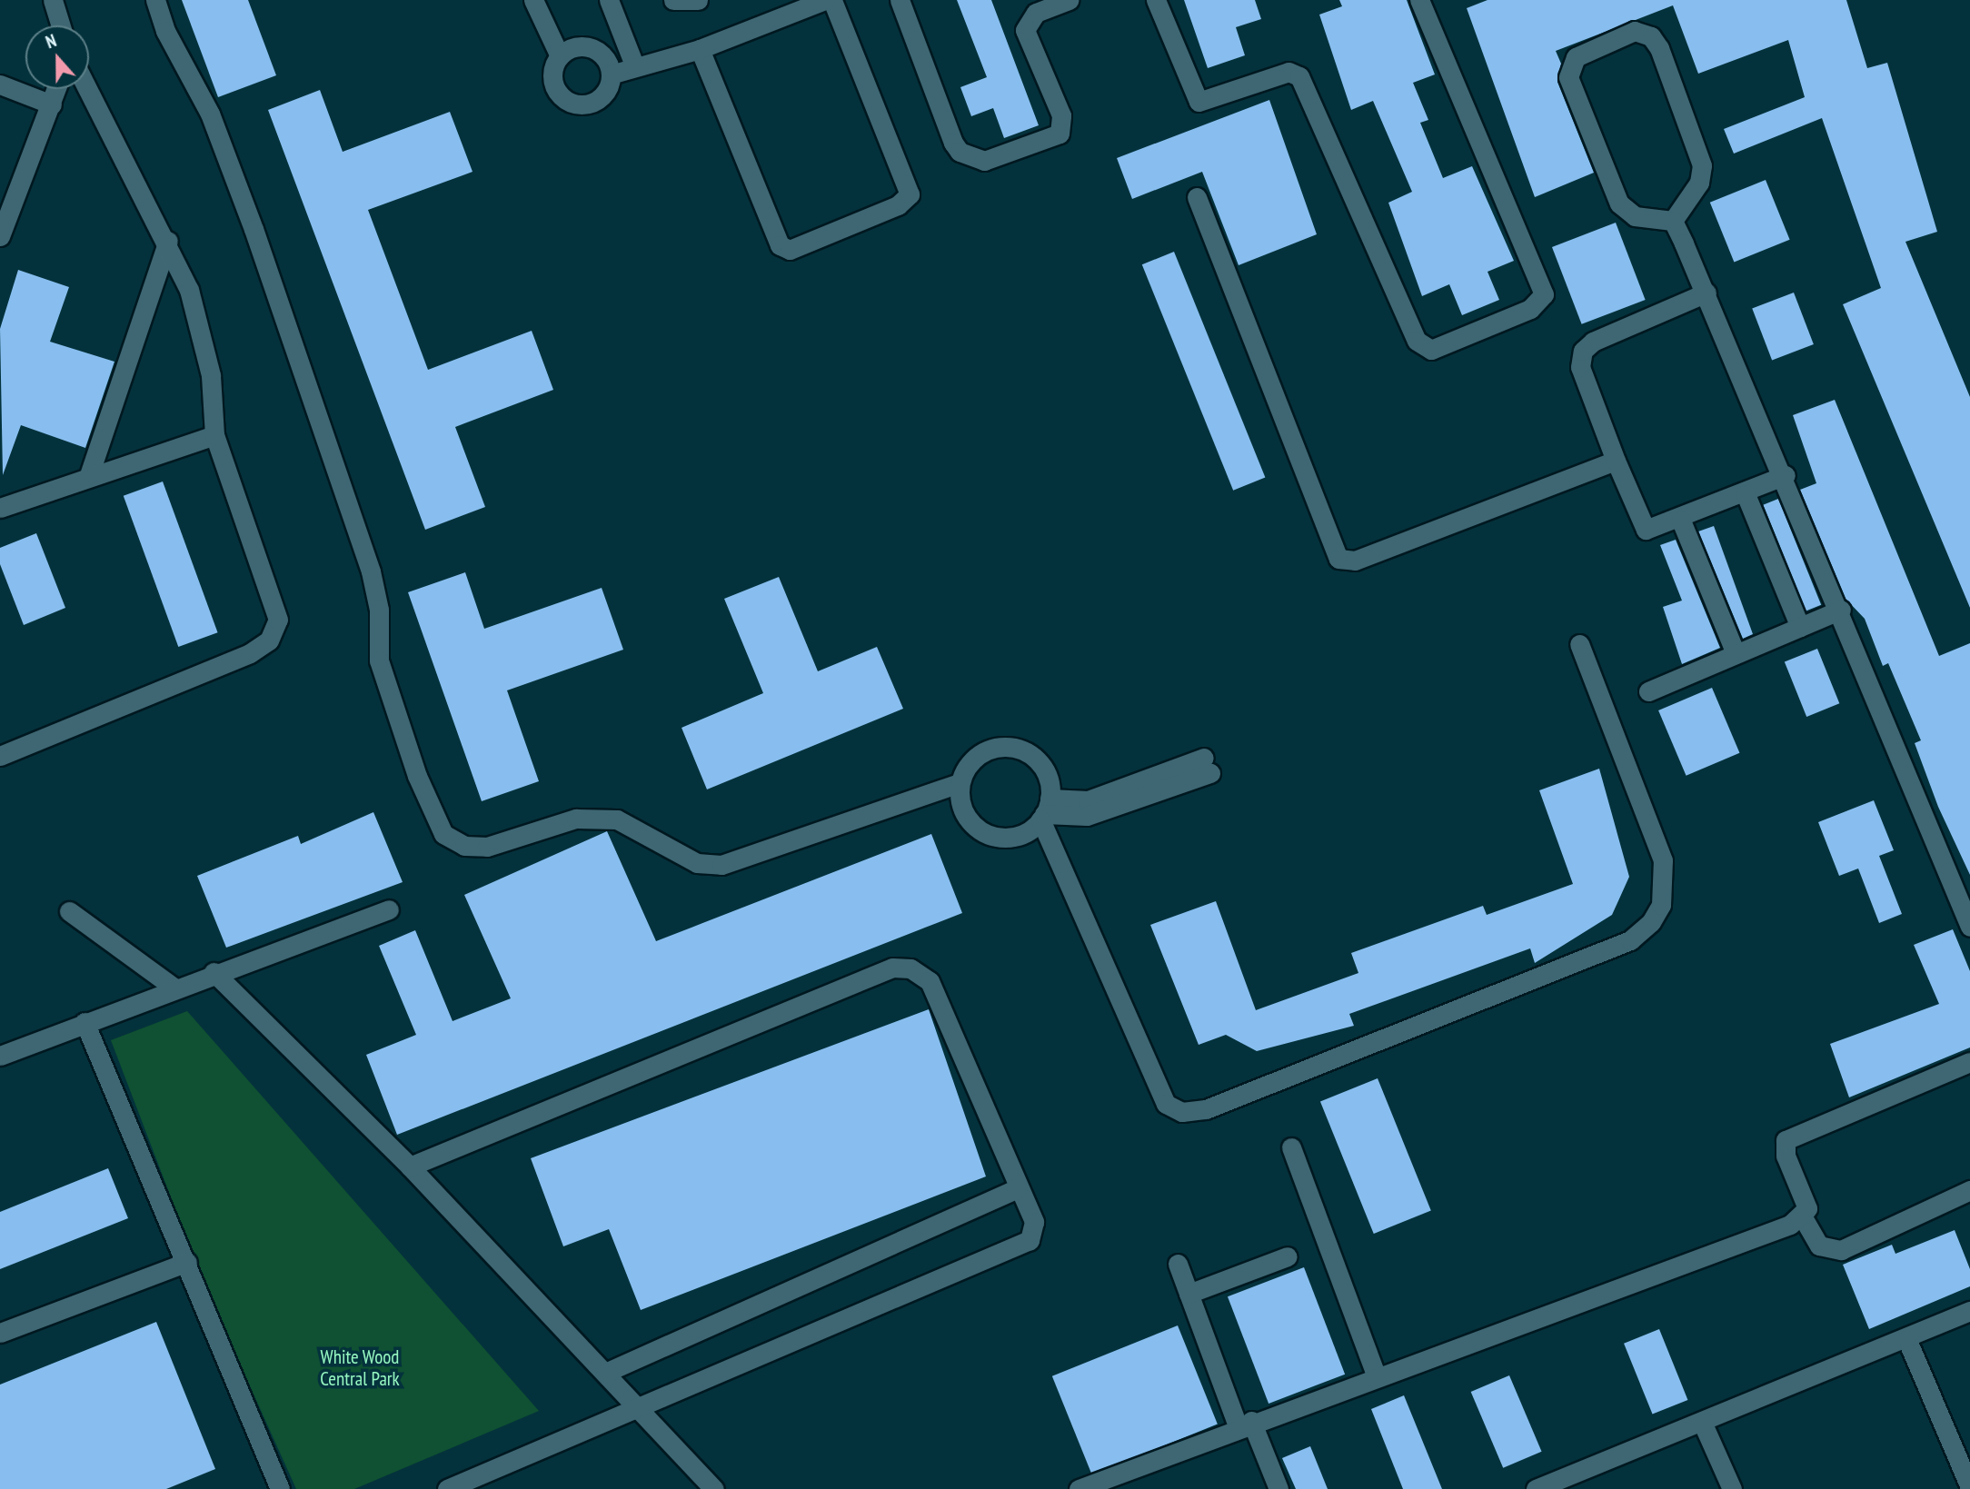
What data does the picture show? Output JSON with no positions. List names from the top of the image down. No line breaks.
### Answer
{"parks":["White Wood Central Park"],"north":"top"}
